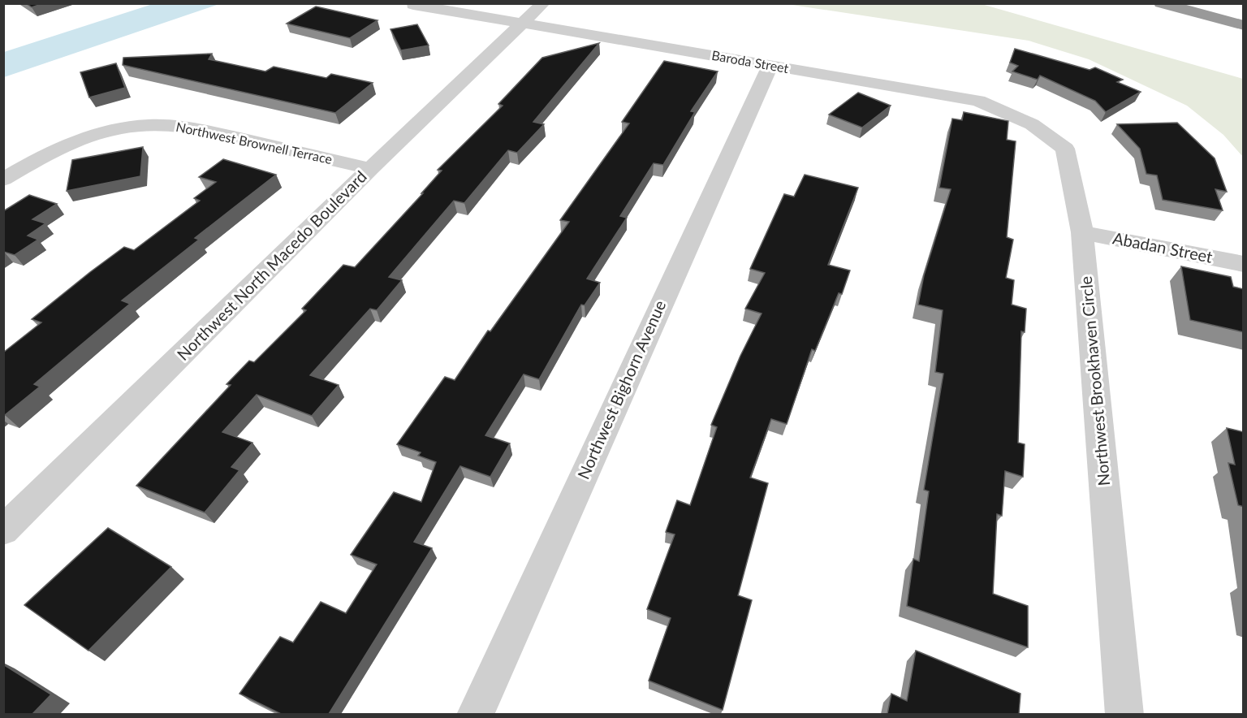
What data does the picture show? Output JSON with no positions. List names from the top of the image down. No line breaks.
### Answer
{"streets":{"street":["Baroda Street","Northwest Brownell Terrace","Abadan Street","Northwest North Macedo Boulevard","Northwest Brookhaven Circle","Northwest Bighorn Avenue"]},"crossings":[["Baroda Street","Northwest North Macedo Boulevard"],["Baroda Street","Northwest Brookhaven Circle"],["Baroda Street","Northwest Bighorn Avenue"],["Northwest Brownell Terrace","Northwest North Macedo Boulevard"],["Abadan Street","Northwest Brookhaven Circle"]]}
